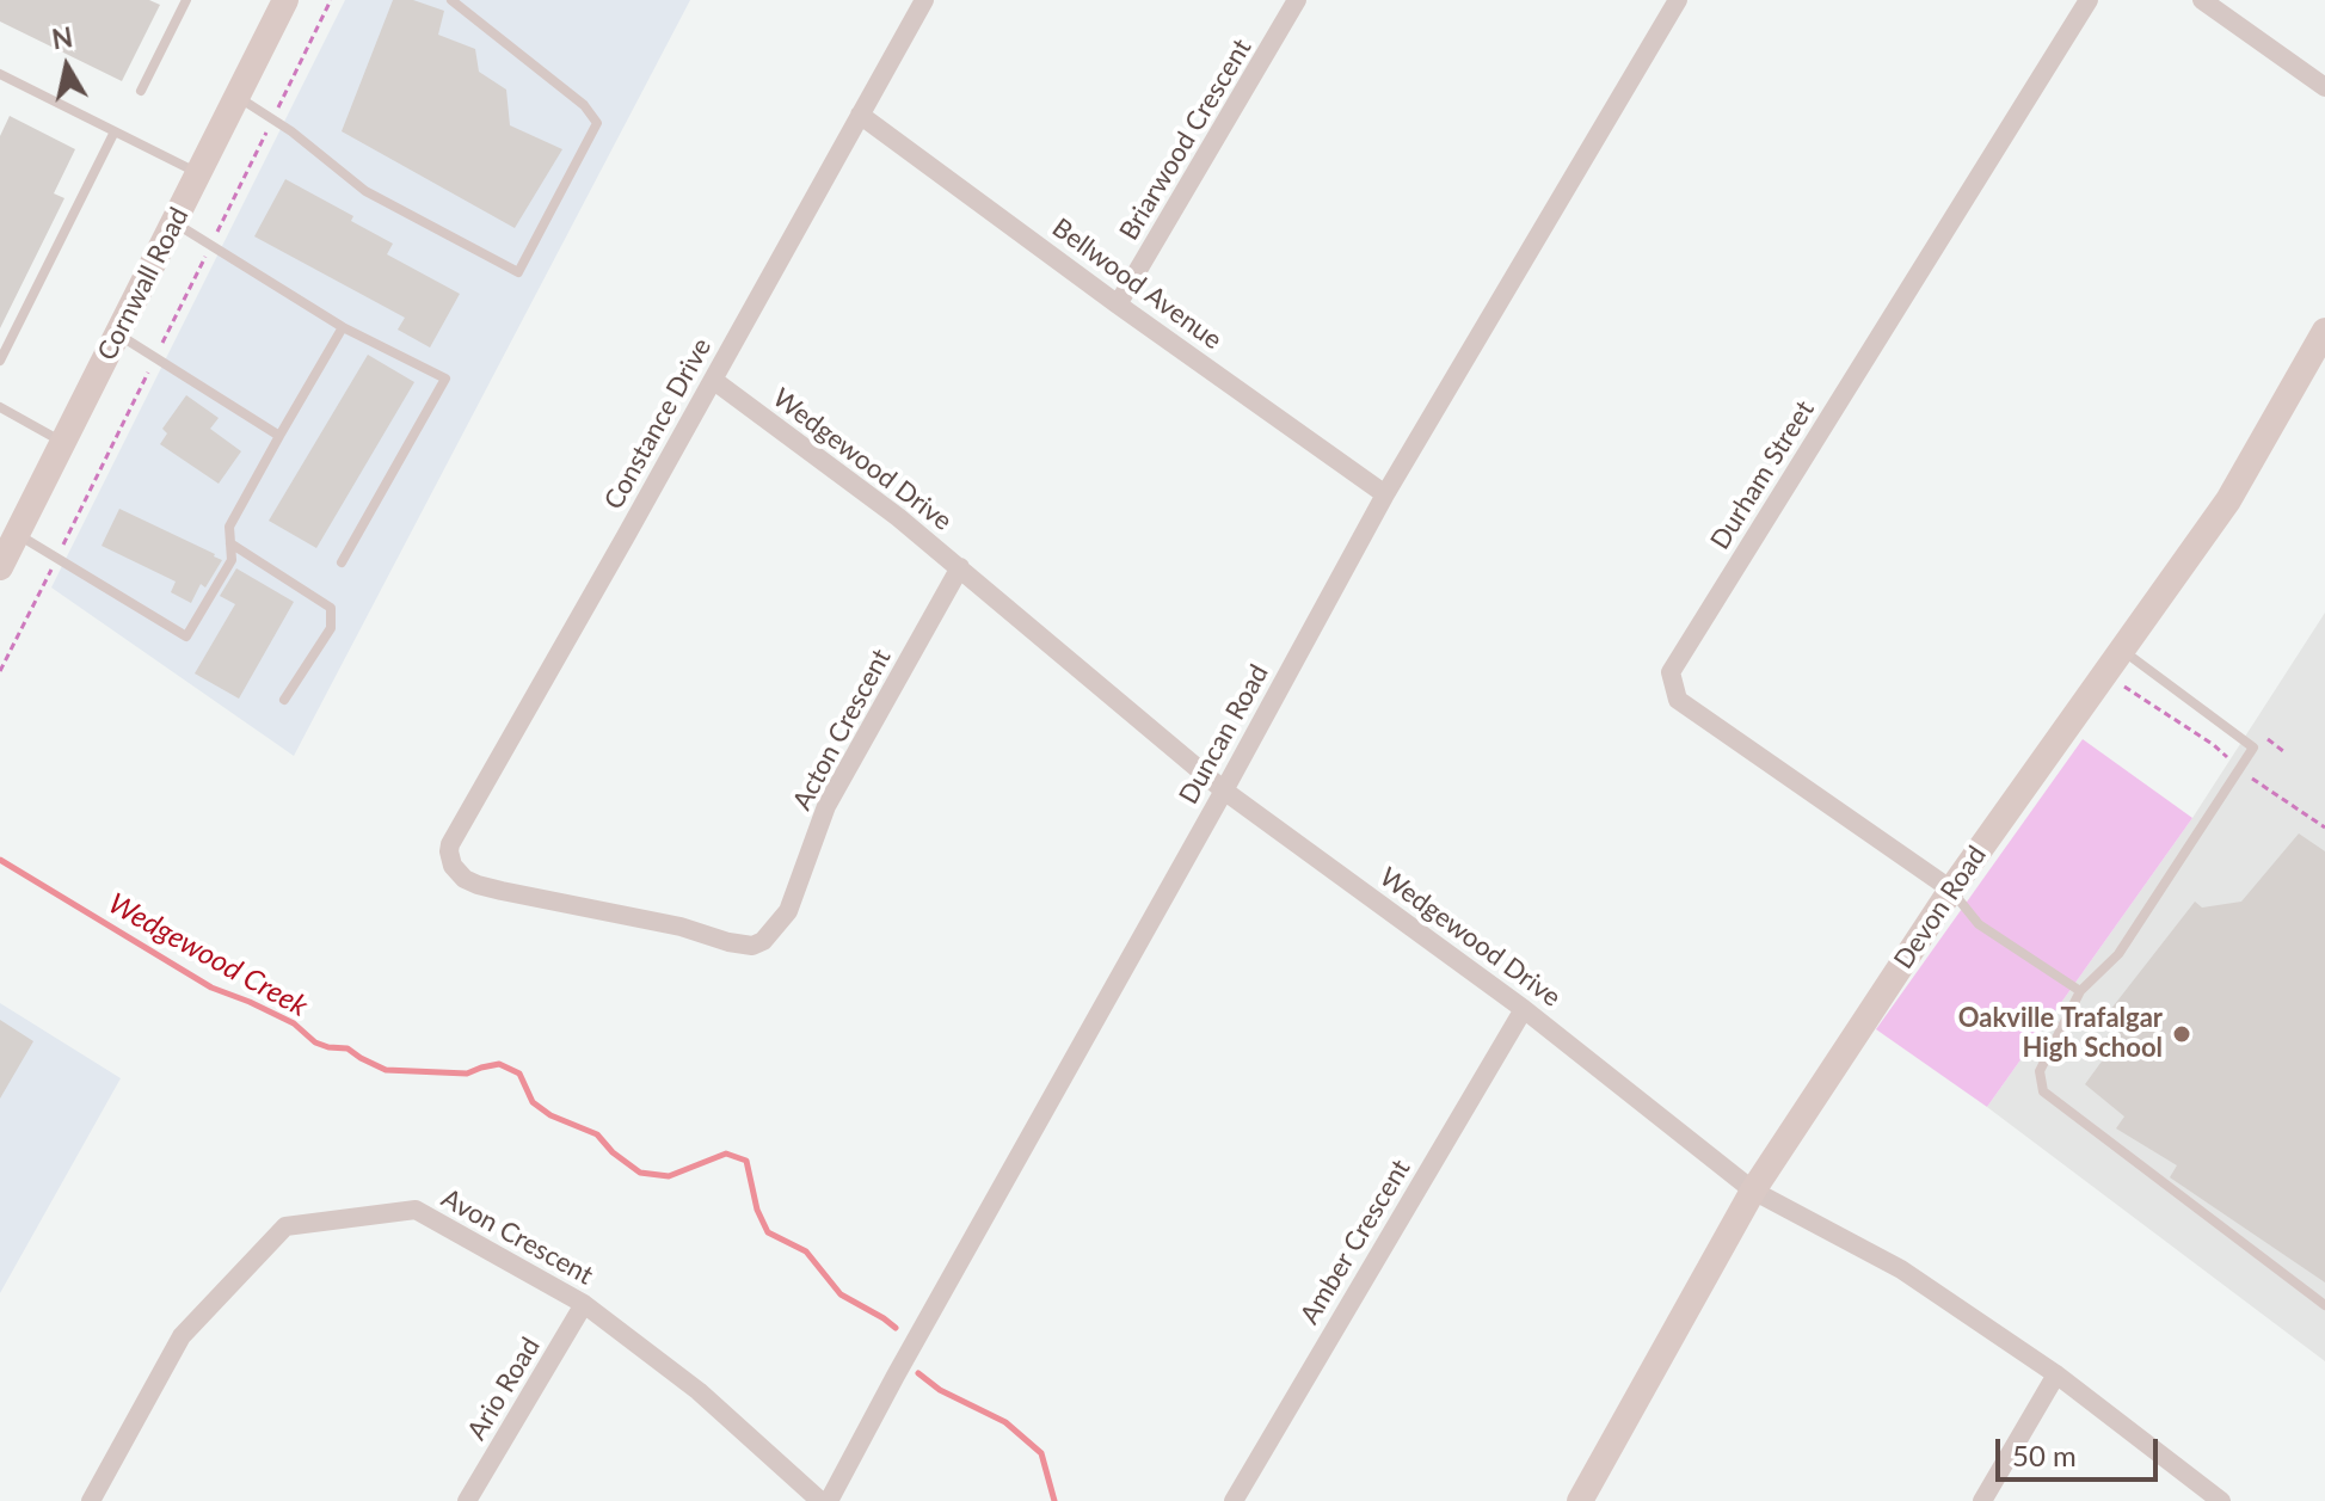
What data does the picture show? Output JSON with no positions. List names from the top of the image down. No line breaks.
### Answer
{"streets":{"street":["Briarwood Crescent","Cornwall Road","Bellwood Avenue","Constance Drive","Wedgewood Drive","Durham Street","Acton Crescent","Duncan Road","Devon Road","Avon Crescent","Amber Crescent","Ario Road"]},"crossings":[["Briarwood Crescent","Bellwood Avenue"],["Bellwood Avenue","Constance Drive"],["Bellwood Avenue","Duncan Road"],["Constance Drive","Wedgewood Drive"],["Constance Drive","Acton Crescent"],["Wedgewood Drive","Acton Crescent"],["Wedgewood Drive","Duncan Road"],["Wedgewood Drive","Devon Road"],["Wedgewood Drive","Amber Crescent"],["Durham Street","Devon Road"],["Avon Crescent","Ario Road"]],"water":["Wedgewood Creek"],"places":["Oakville Trafalgar High School"],"scale_bar":"50 m","north":"top"}
